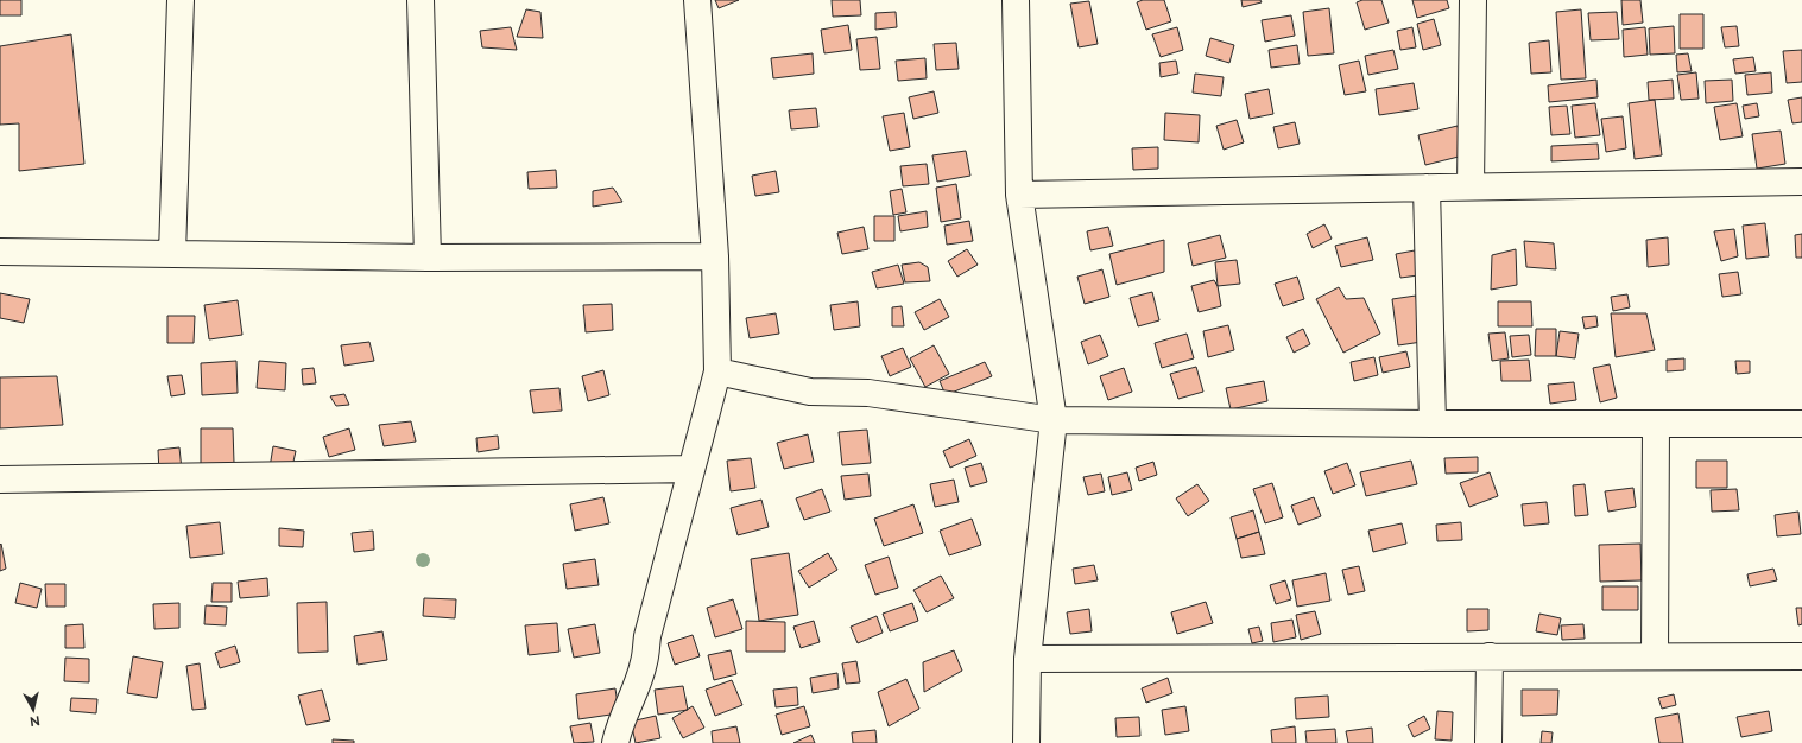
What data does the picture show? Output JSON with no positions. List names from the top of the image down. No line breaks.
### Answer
{"north":"bottom"}
